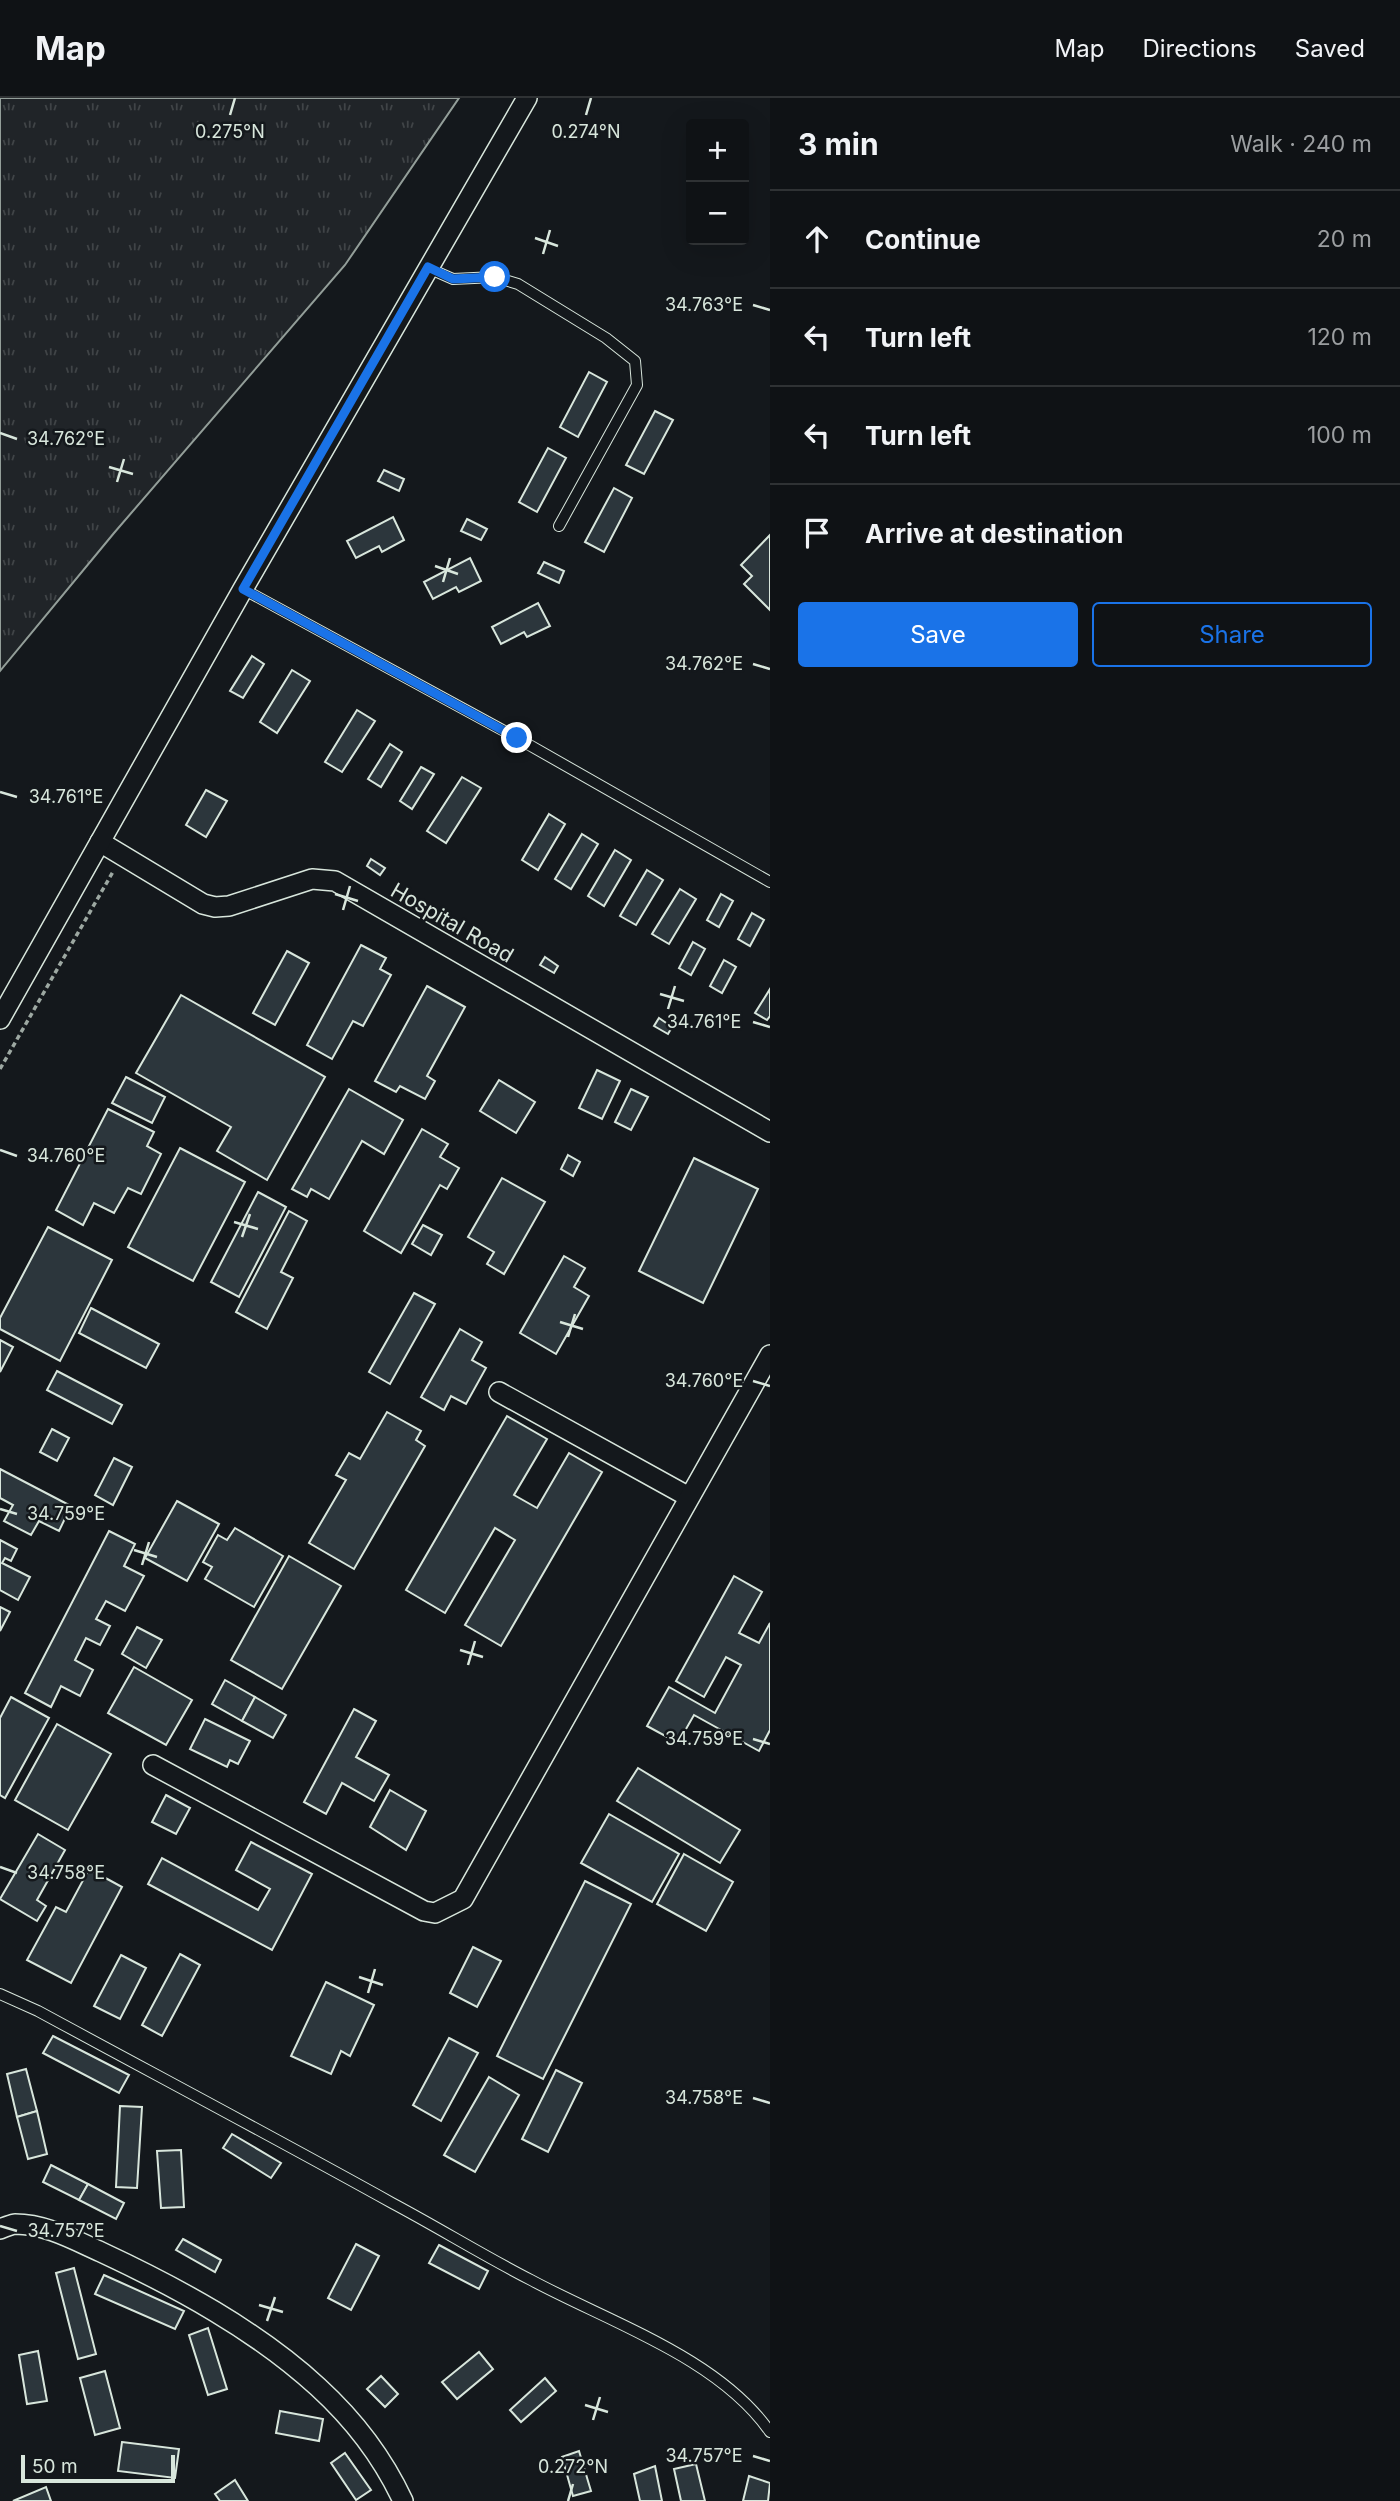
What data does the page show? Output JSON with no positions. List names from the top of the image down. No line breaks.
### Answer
{"streets":{"street":["Hospital Road"]},"scale_bar":"50 m","page":{"header":"Map","nav":["Map","Directions","Saved"],"heading":["3 min","Walk · 240 m"],"map_buttons":["+","−"],"list":[["Continue","20 m"],["Turn left","120 m"],["Turn left","100 m"],"Arrive at destination"],"buttons":["Save","Share"],"scale":"50 m"},"coordinates":["0.275°N","0.274°N","34.763°E","34.762°E","34.761°E","34.760°E","34.759°E","34.758°E","34.757°E","0.272°N"]}
